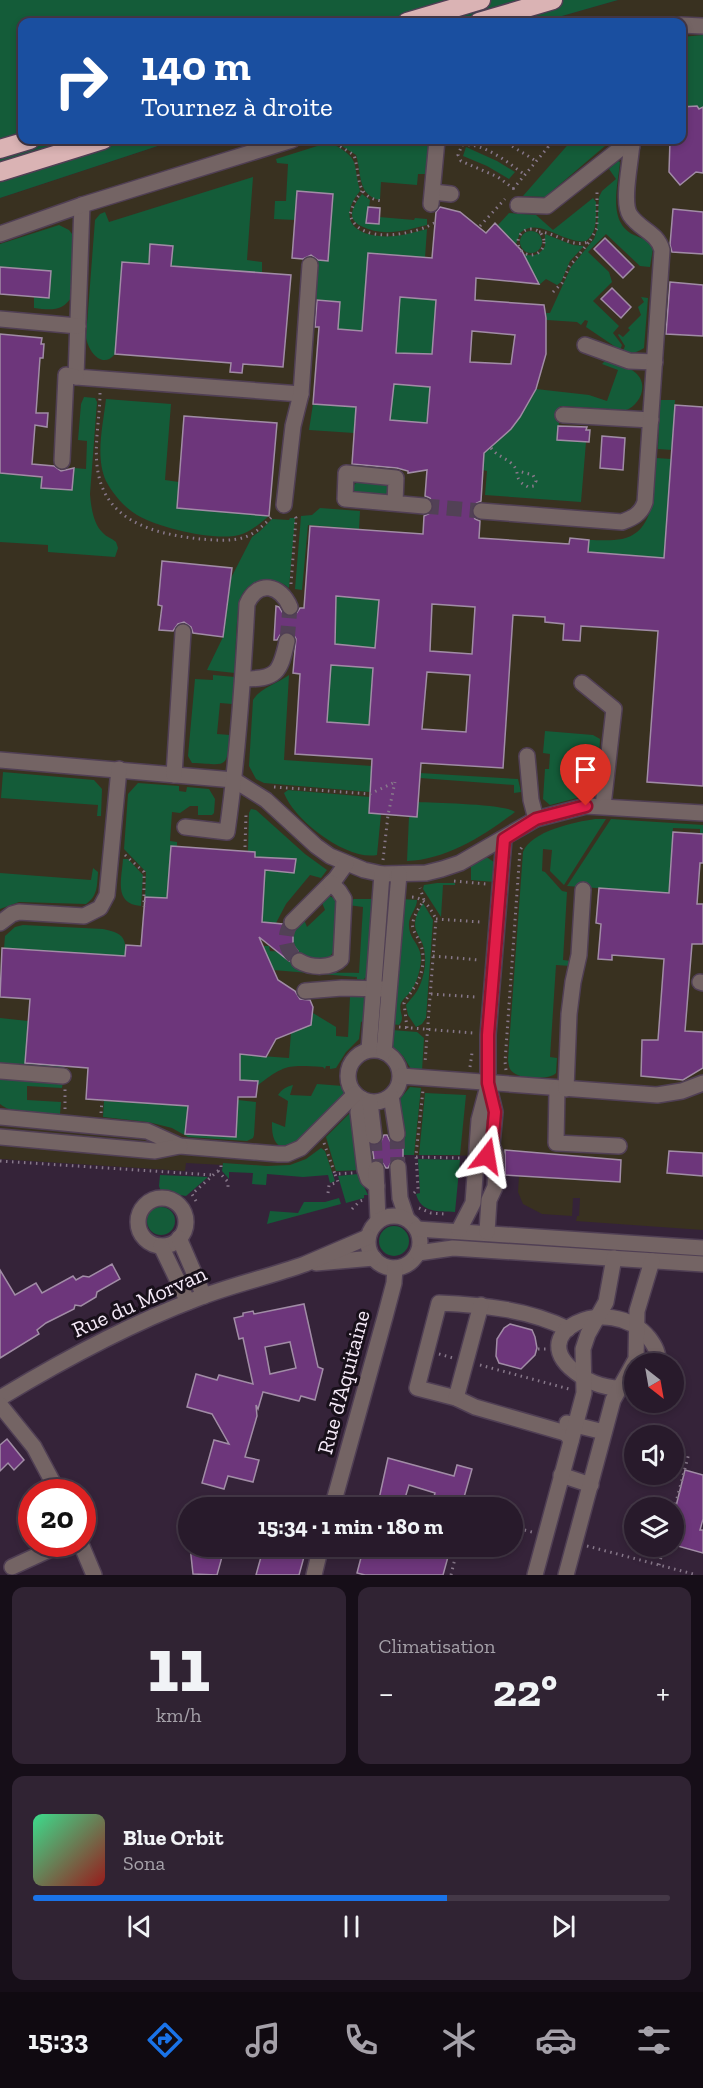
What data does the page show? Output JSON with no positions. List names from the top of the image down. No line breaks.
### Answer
{"streets":{"street":["Rue du Morvan","Rue d'Aquitaine"]},"crossings":[["Rue du Morvan","Rue d'Aquitaine"]],"north":"bottom right","page":{"turn":["140 m","Tournez à droite"],"limit":"20","trip":"15:34 · 1 min · 180 m","tile":[["11","km/h"],"Climatisation"],"heat":["−","22°","+"],"song":["Blue Orbit","Sona"],"tabs":"15:33"}}
